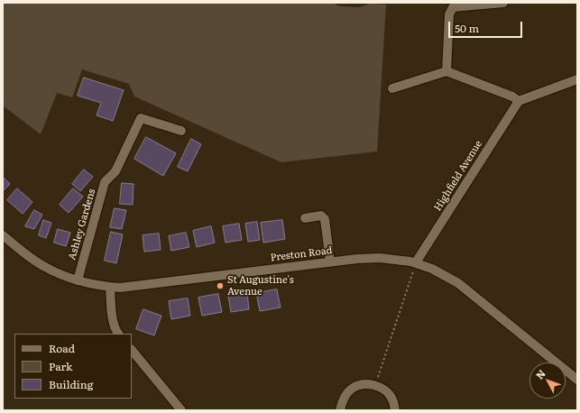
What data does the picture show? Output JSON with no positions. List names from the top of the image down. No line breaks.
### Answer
{"streets":{"street":["Highfield Avenue","Ashley Gardens","Preston Road"]},"crossings":[["Highfield Avenue","Preston Road"],["Ashley Gardens","Preston Road"]],"places":["St Augustine's Avenue"],"legend":["Road","Park","Building"],"scale_bar":"50 m","north":"top left"}
